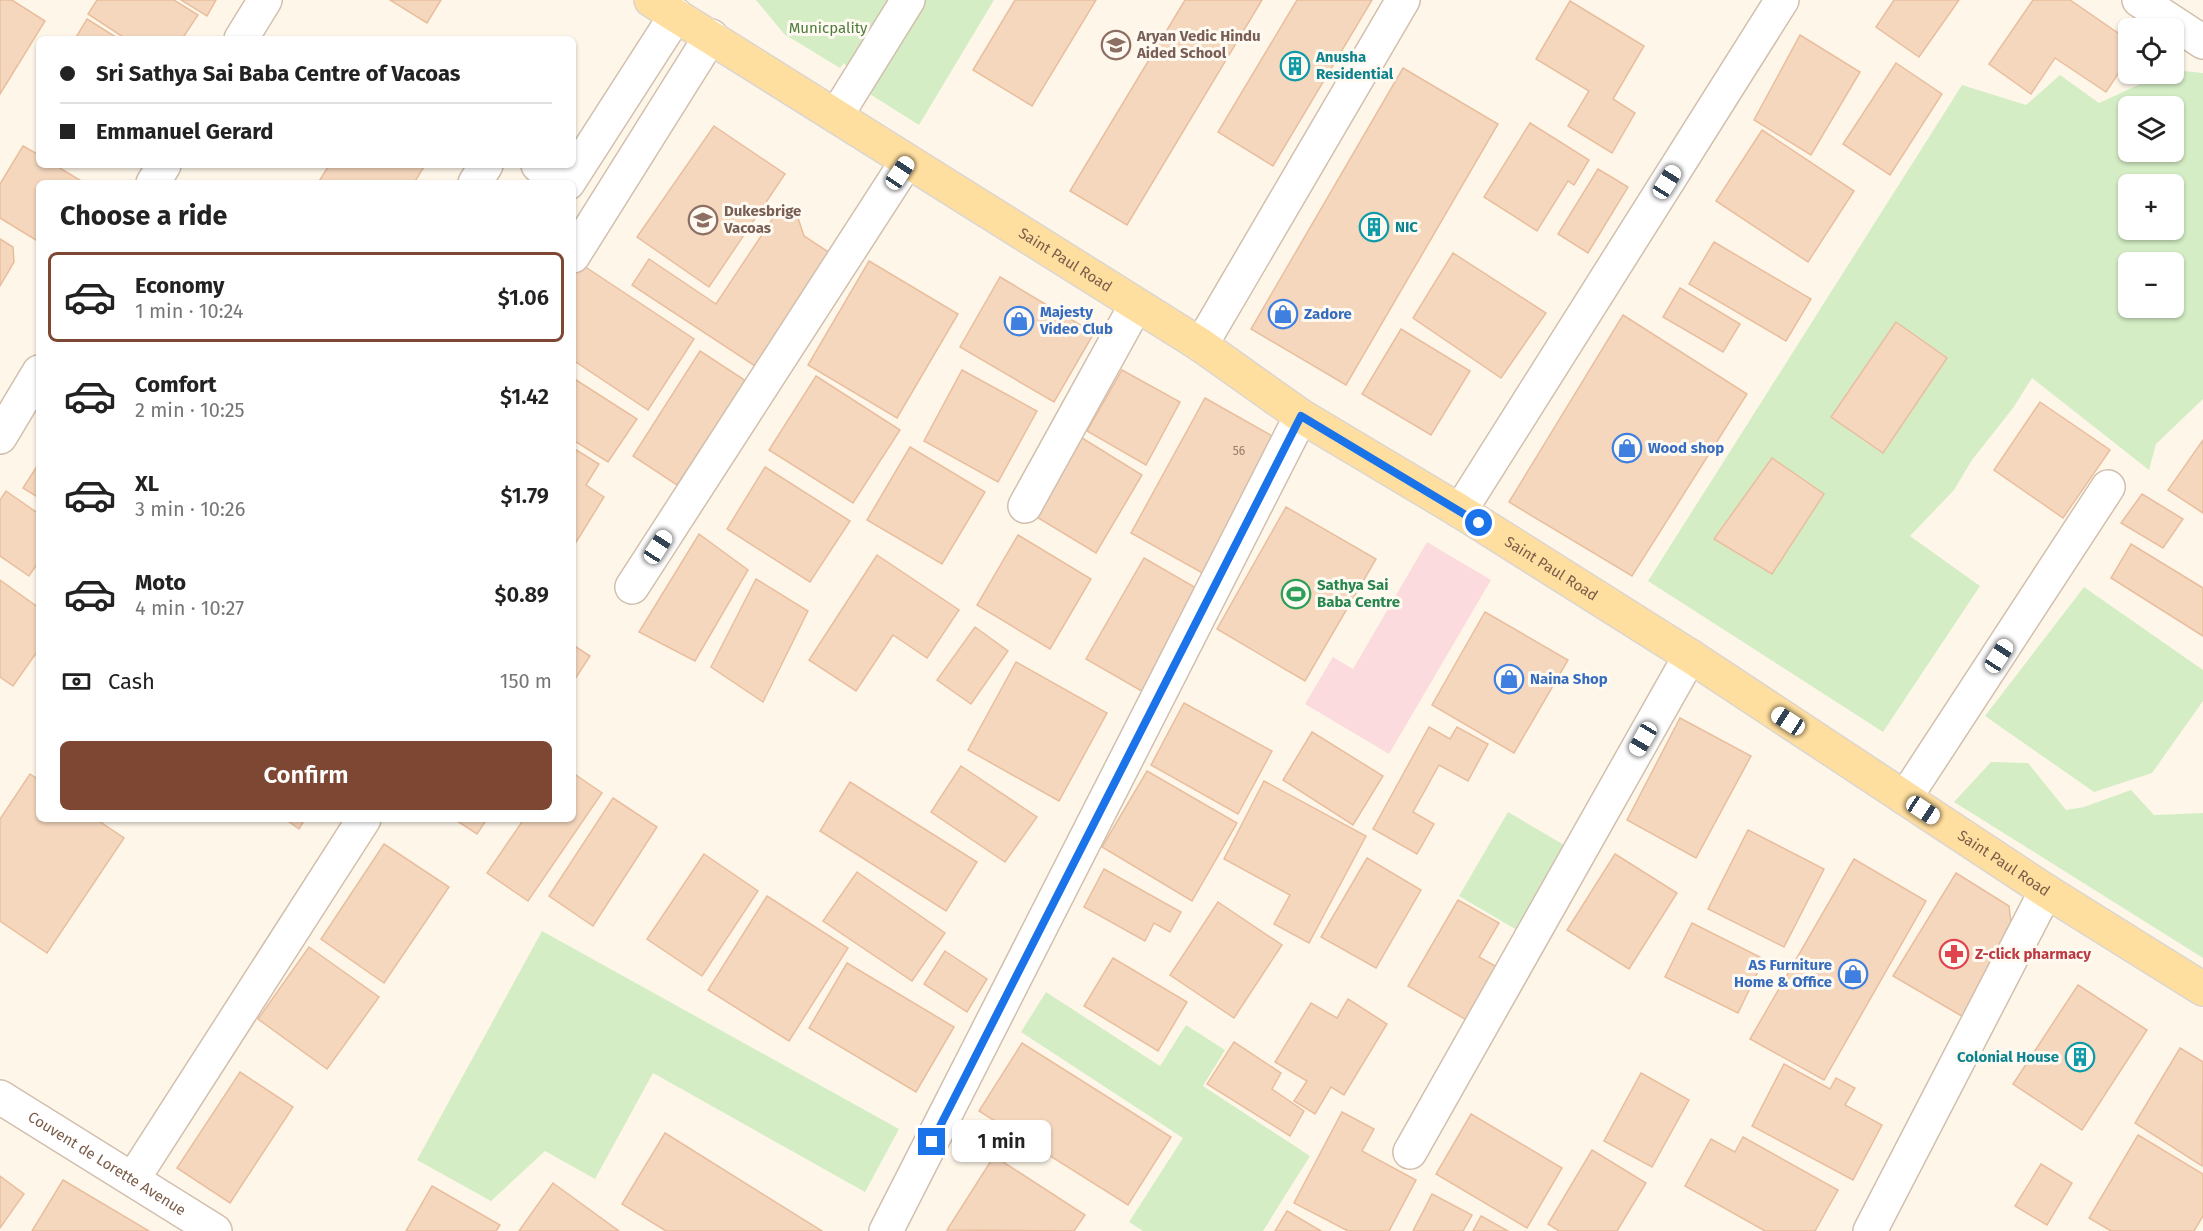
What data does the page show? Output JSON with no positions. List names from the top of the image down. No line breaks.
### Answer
{"streets":{"main road":["Saint Paul Road"],"street":["Couvent de Lorette Avenue"]},"parks":["Municpality"],"places":{"school or university":["Aryan Vedic Hindu Aided School","Dukesbrige Vacoas"],"building":["Anusha Residential","NIC","Colonial House"],"shop":["Zadore","Majesty Video Club","Wood shop","Naina Shop","AS Furniture Home & Office"],"sports":["Sathya Sai Baba Centre"],"pharmacy":["Z-click pharmacy"]},"house_numbers":["56"],"page":{"map_buttons":["+","−"],"banner":["Sri Sathya Sai Baba Centre of Vacoas","Emmanuel Gerard"],"heading":"Choose a ride","list":[{"name":"Economy","note":"1 min · 10:24","value":"$1.06"},{"name":"Comfort","note":"2 min · 10:25","value":"$1.42"},{"name":"XL","note":"3 min · 10:26","value":"$1.79"},{"name":"Moto","note":"4 min · 10:27","value":"$0.89"}],"pay":["Cash","150 m"],"buttons":"Confirm","bubble":"1 min"}}
